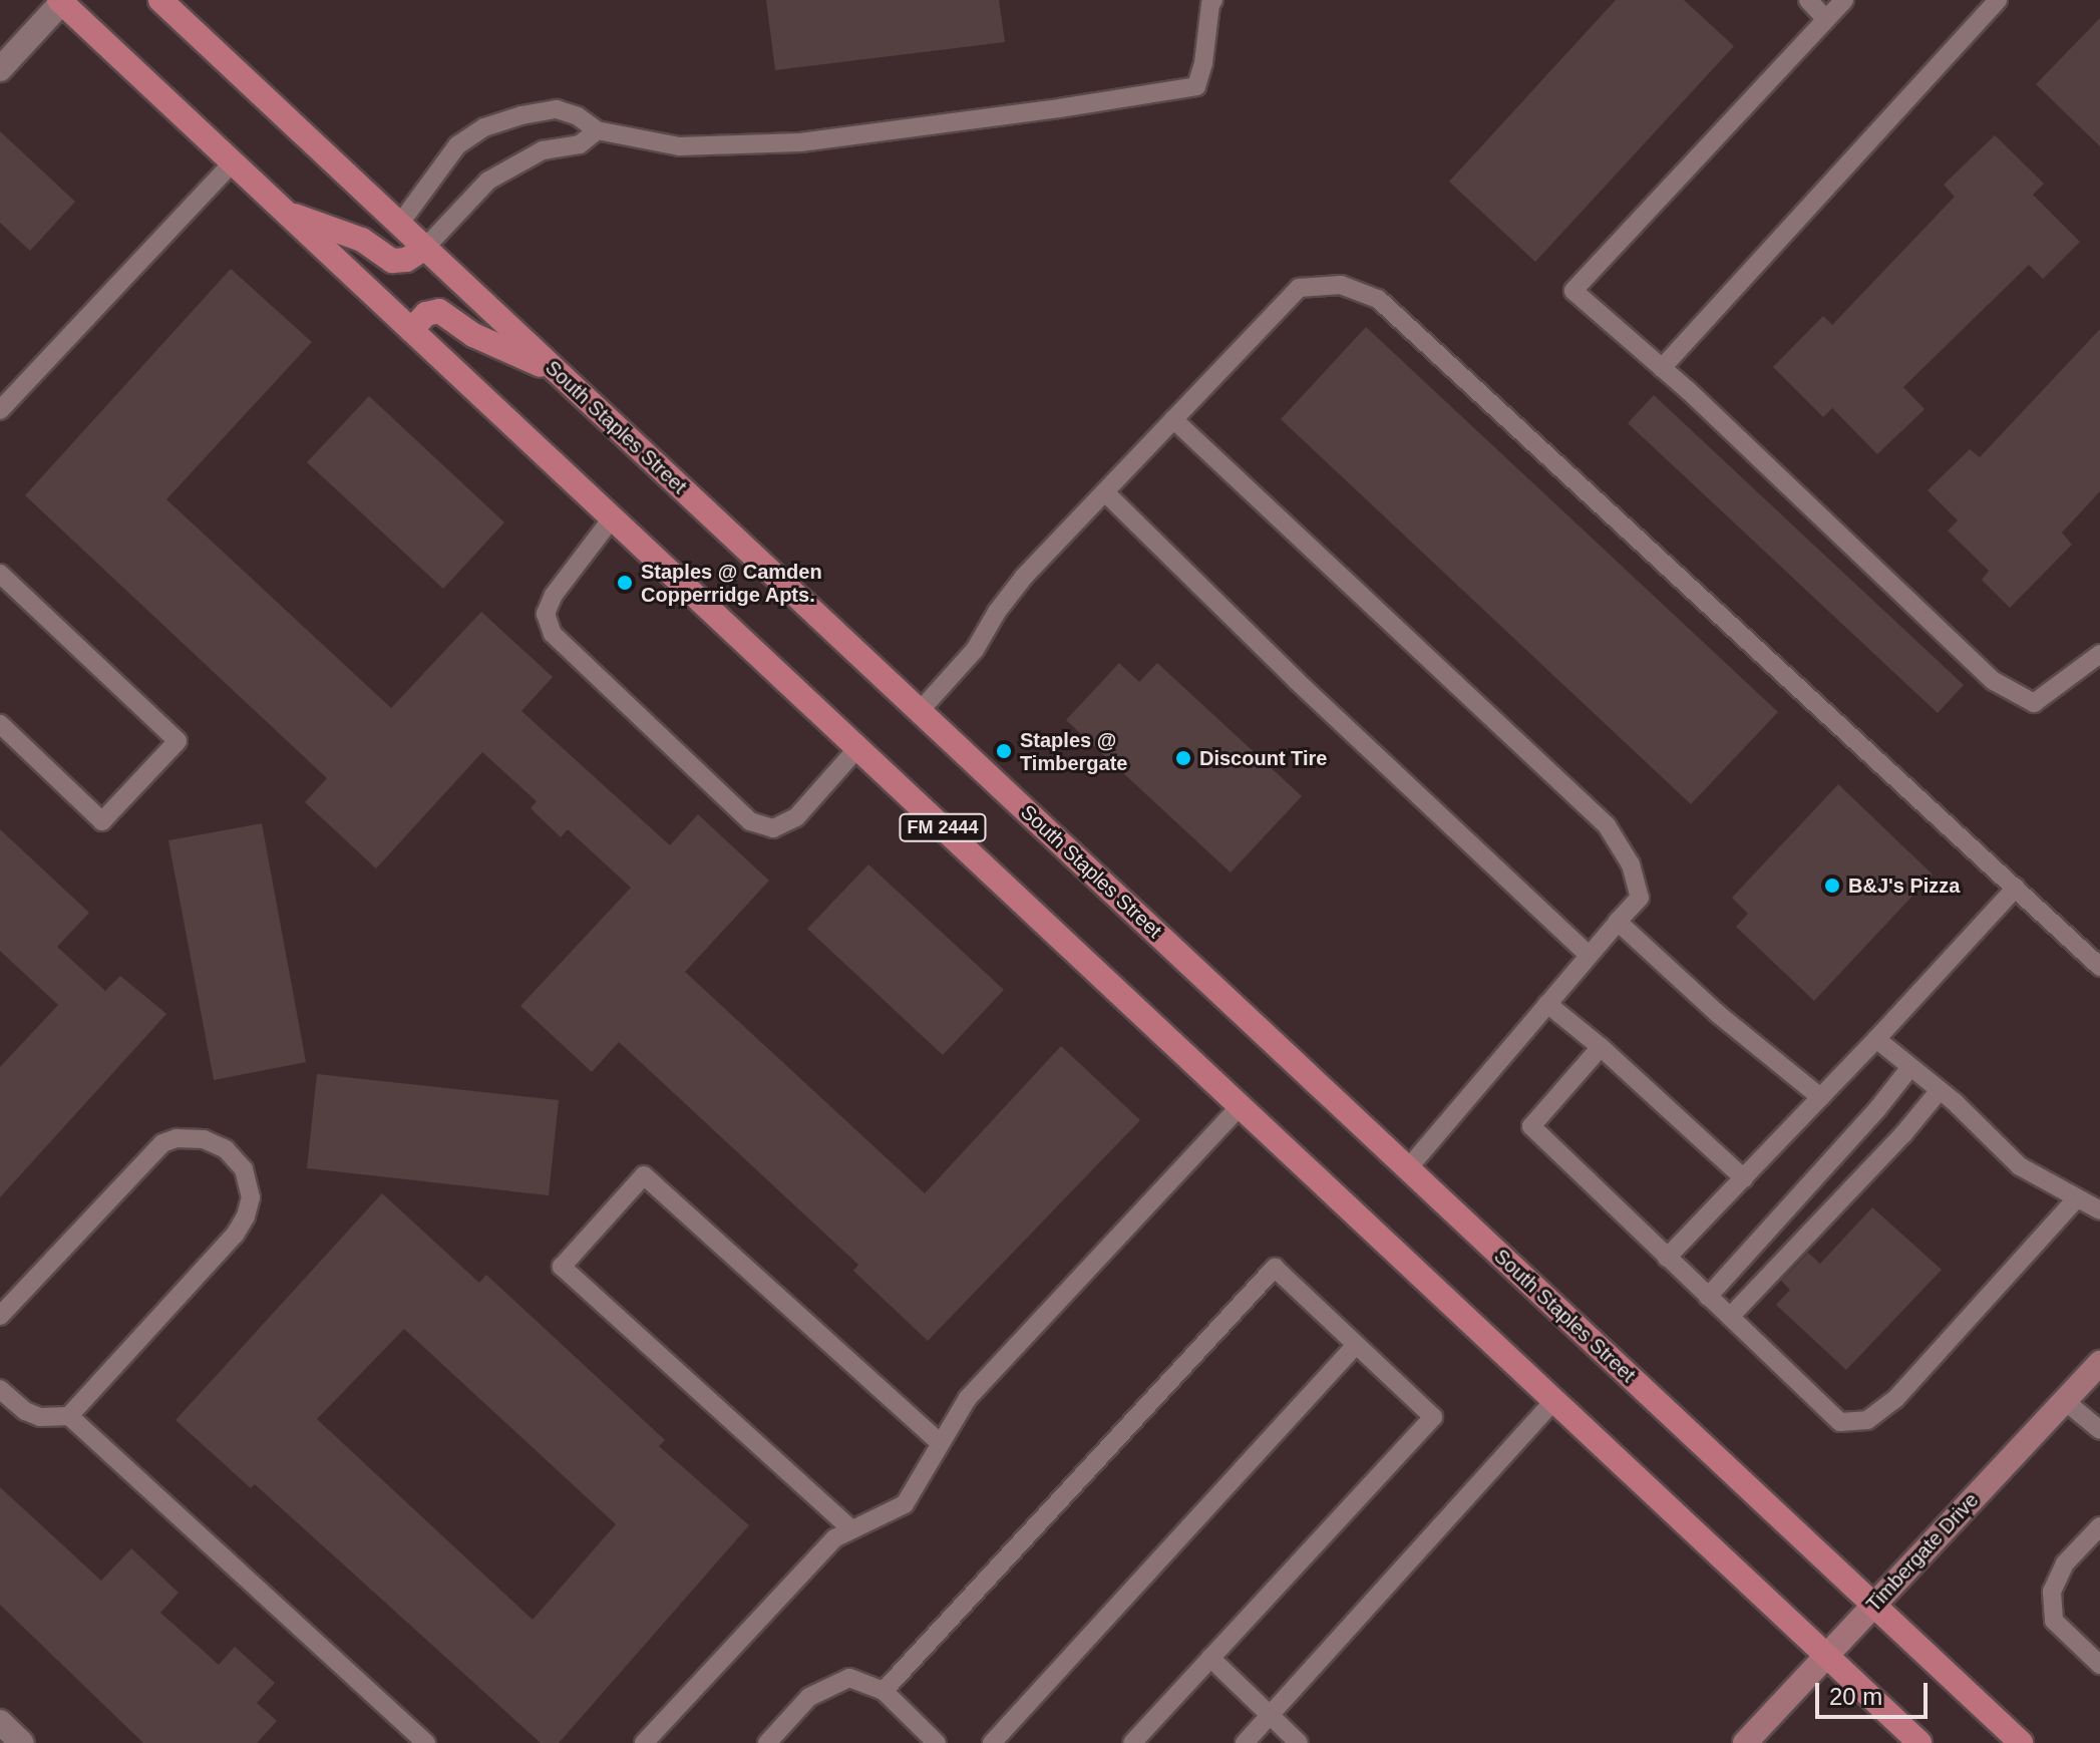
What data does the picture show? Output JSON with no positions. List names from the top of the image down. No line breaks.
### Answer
{"streets":{"main road":["South Staples Street","FM 2444"],"street":["Timbergate Drive"]},"crossings":[["South Staples Street","Timbergate Drive"],["FM 2444","Timbergate Drive"]],"places":["Staples @ Camden Copperridge Apts.","Staples @ Timbergate","Discount Tire","B&J's Pizza"],"scale_bar":"20 m"}
